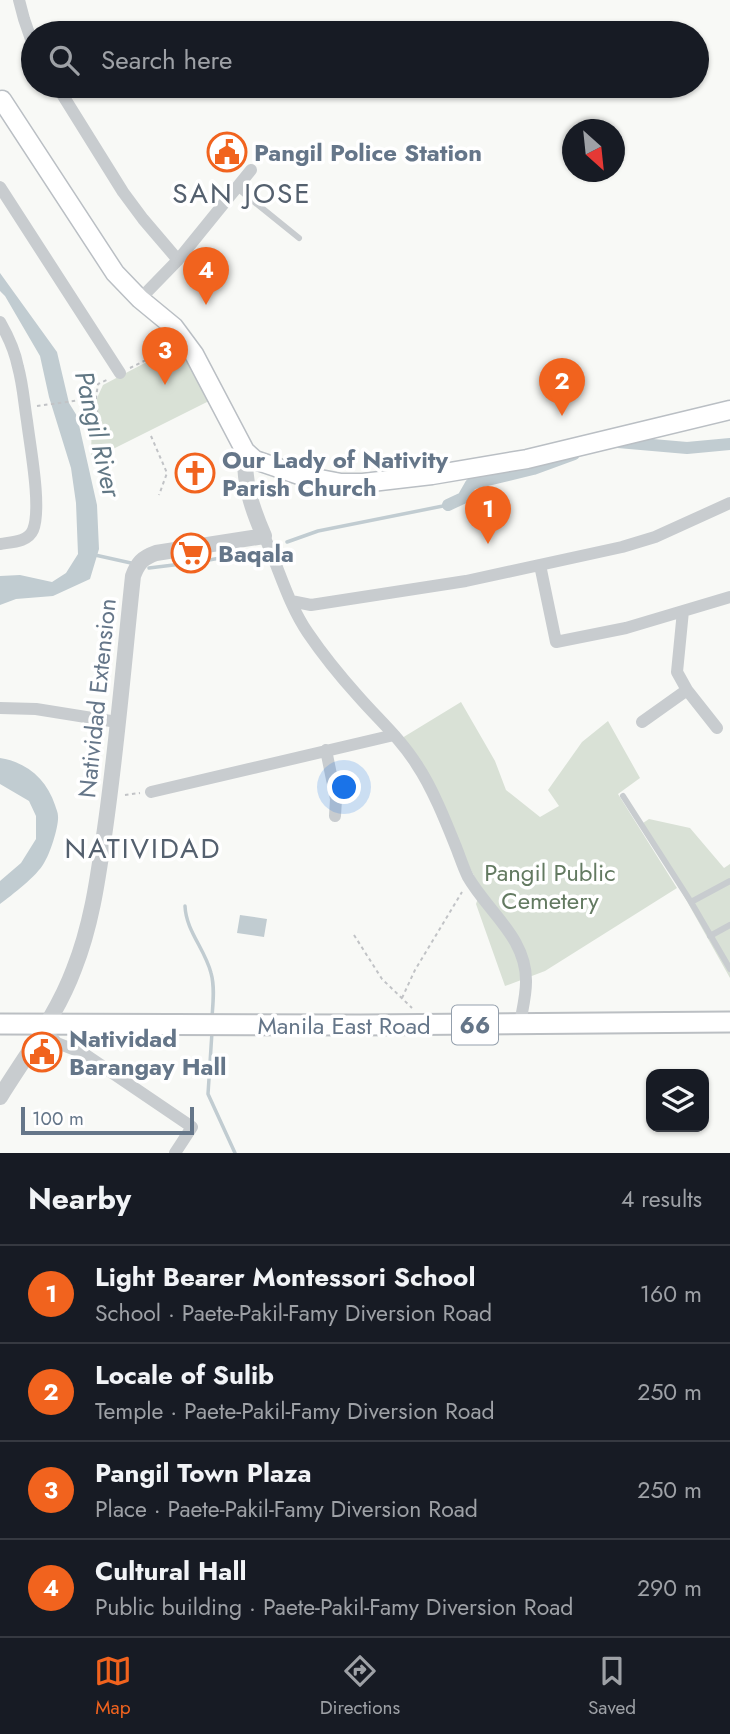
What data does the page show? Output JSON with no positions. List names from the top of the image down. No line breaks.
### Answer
{"streets":{"main road":["Manila East Road","66"],"street":["Natividad Extension"]},"crossings":[["Natividad Extension","Manila East Road"]],"districts":["SAN JOSE","NATIVIDAD"],"water":["Pangil River"],"parks":["Pangil Public Cemetery"],"places":{"public building":["Pangil Police Station","Natividad Barangay Hall"],"church":["Our Lady of Nativity Parish Church"],"supermarket":["Baqala"]},"scale_bar":"100 m","north":"bottom right","page":{"search":"Search here","pins":["4","3","2","1"],"scale":"100 m","heading":["Nearby","4 results"],"list":[{"mark":"1","name":"Light Bearer Montessori School","note":"School · Paete-Pakil-Famy Diversion Road","value":"160 m"},{"mark":"2","name":"Locale of Sulib","note":"Temple · Paete-Pakil-Famy Diversion Road","value":"250 m"},{"mark":"3","name":"Pangil Town Plaza","note":"Place · Paete-Pakil-Famy Diversion Road","value":"250 m"},{"mark":"4","name":"Cultural Hall","note":"Public building · Paete-Pakil-Famy Diversion Road","value":"290 m"}],"nav":["Map","Directions","Saved"]}}
